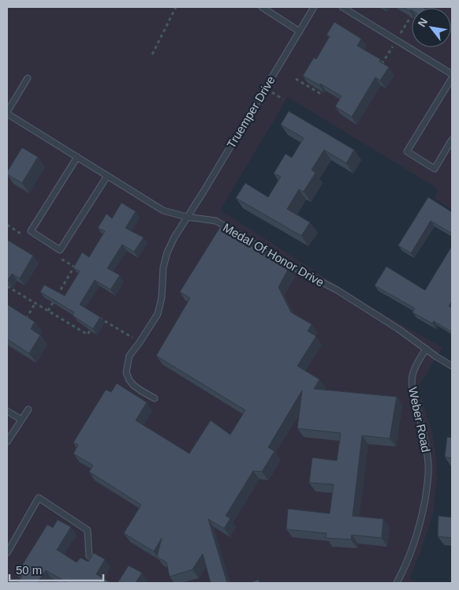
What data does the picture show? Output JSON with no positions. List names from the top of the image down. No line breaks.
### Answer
{"streets":{"lane":["Truemper Drive","Medal Of Honor Drive","Weber Road"]},"crossings":[["Truemper Drive","Medal Of Honor Drive"],["Medal Of Honor Drive","Weber Road"]],"scale_bar":"50 m","north":"top left"}
